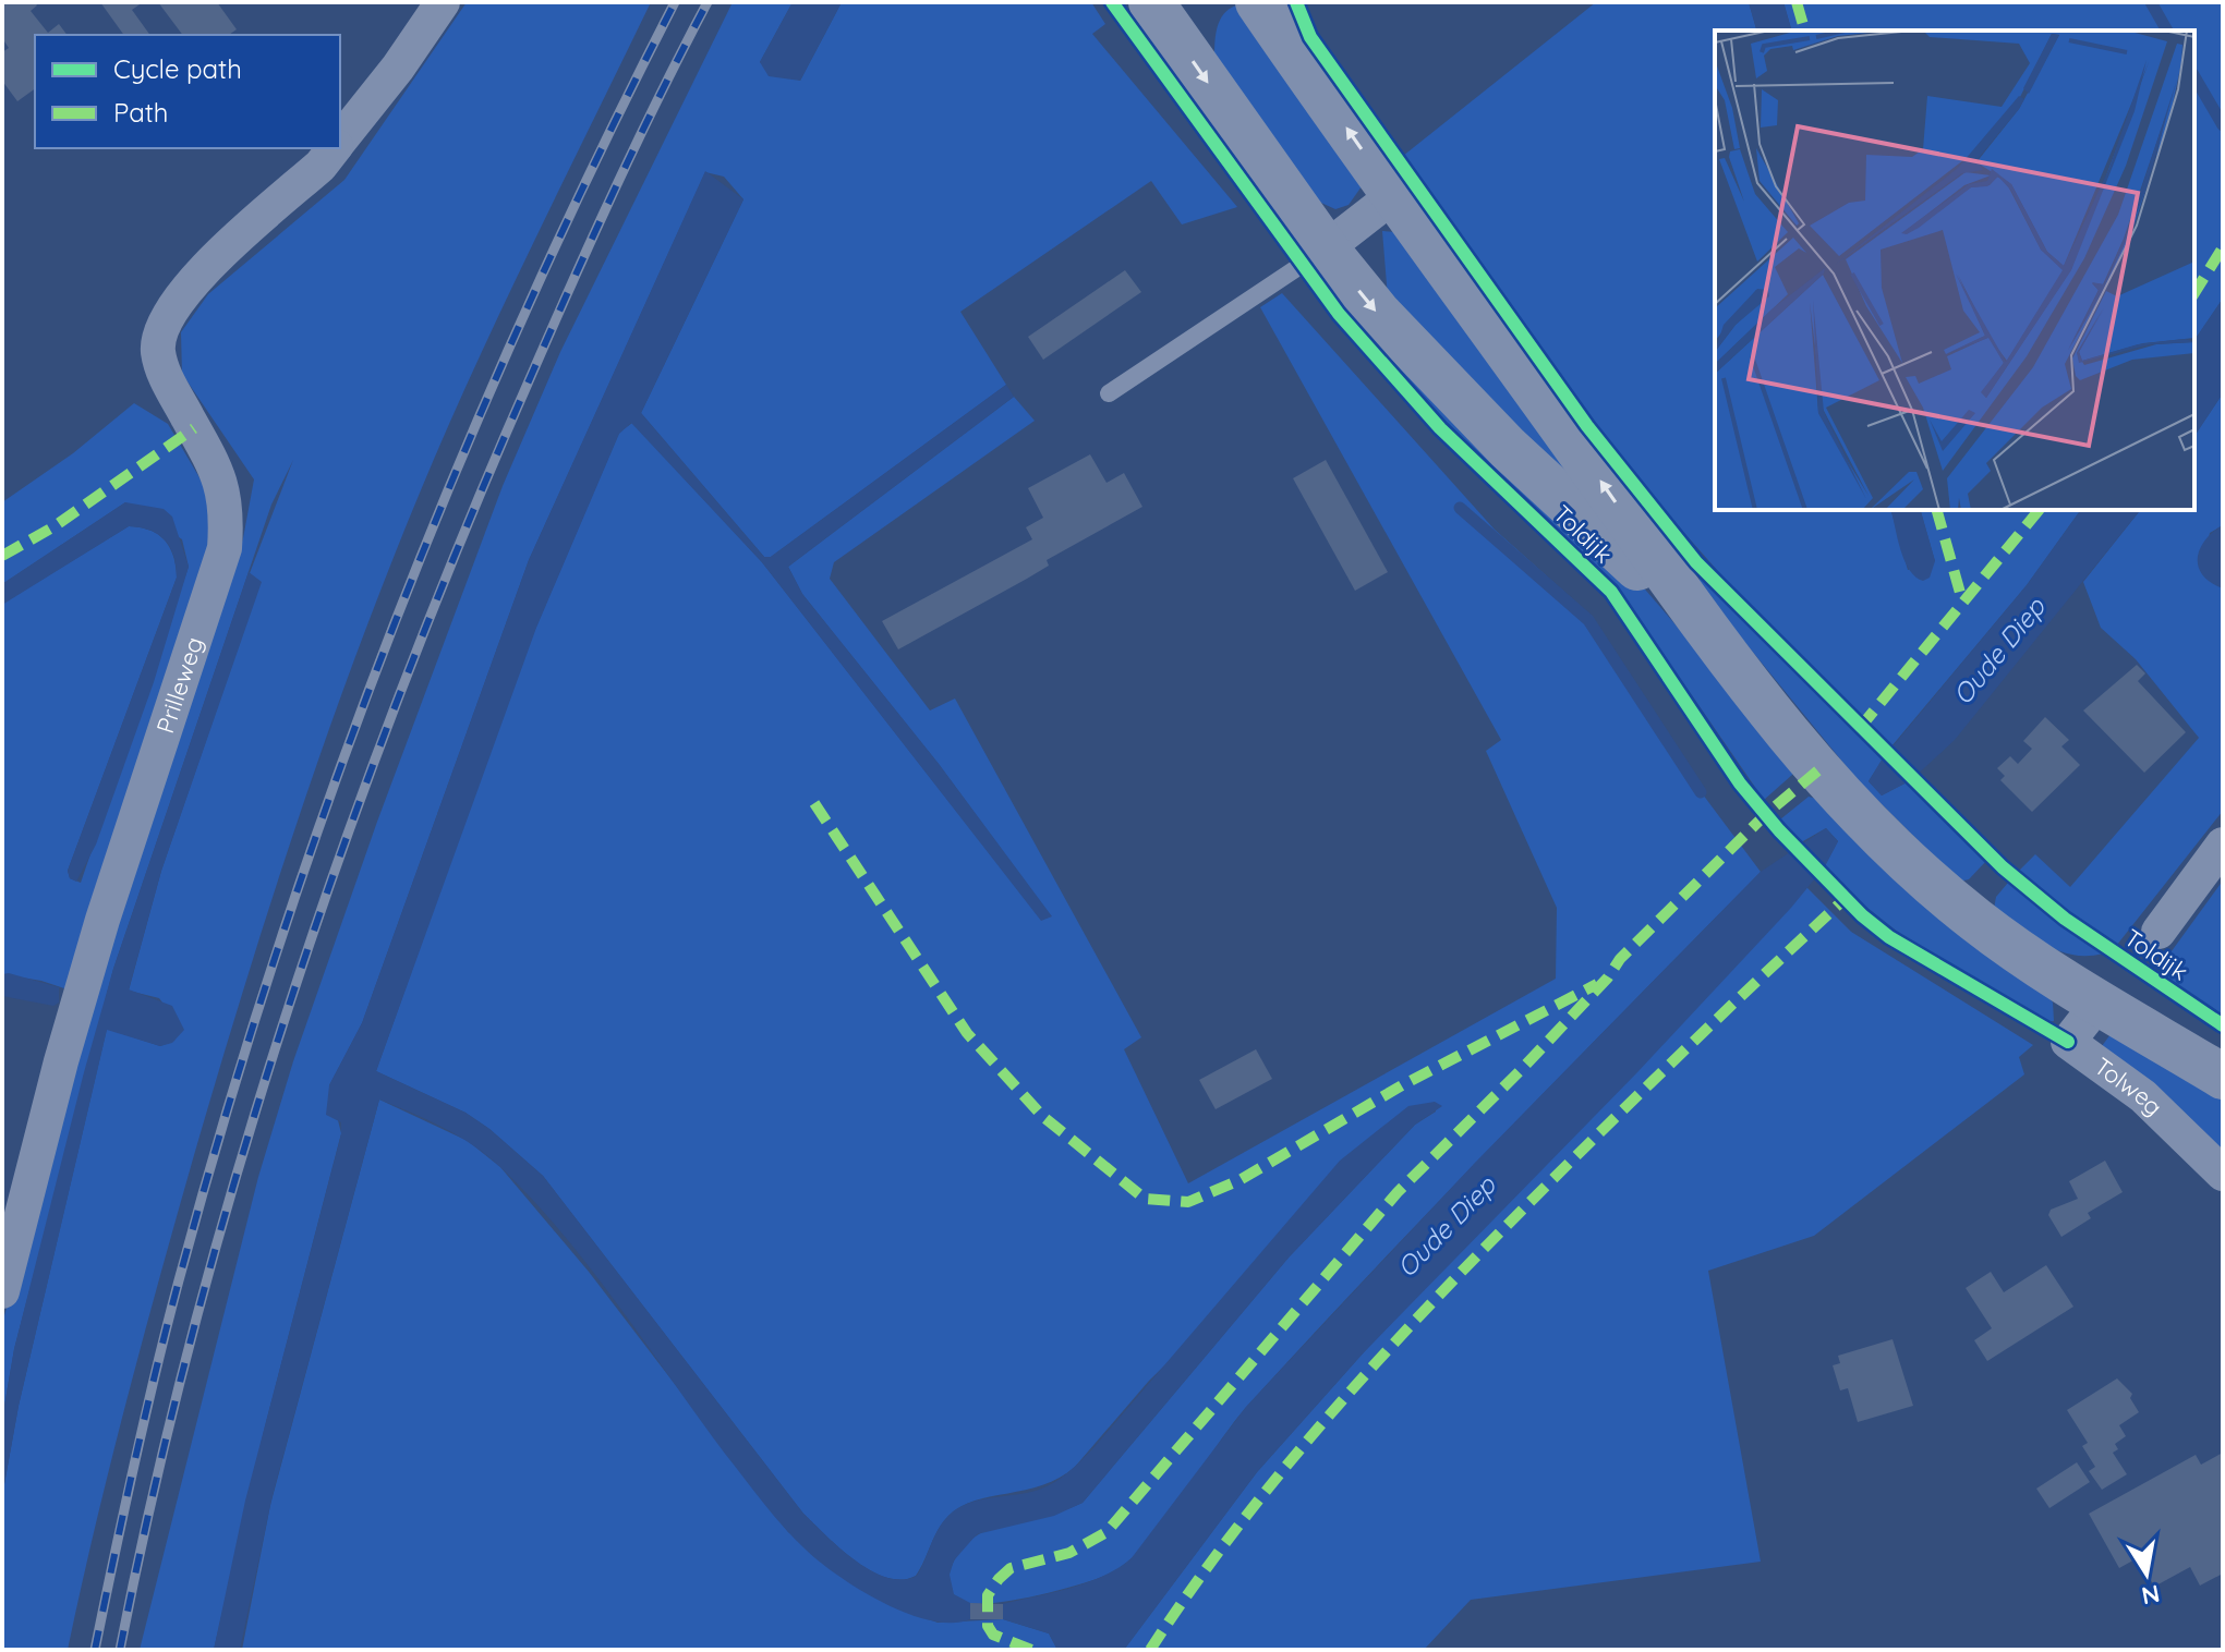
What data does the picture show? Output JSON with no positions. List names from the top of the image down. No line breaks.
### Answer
{"streets":{"street":["Toldijk","Prilleweg","Tolweg"]},"crossings":[["Toldijk","Tolweg"]],"water":["Oude Diep"],"legend":["Cycle path","Path"],"north":"bottom"}
